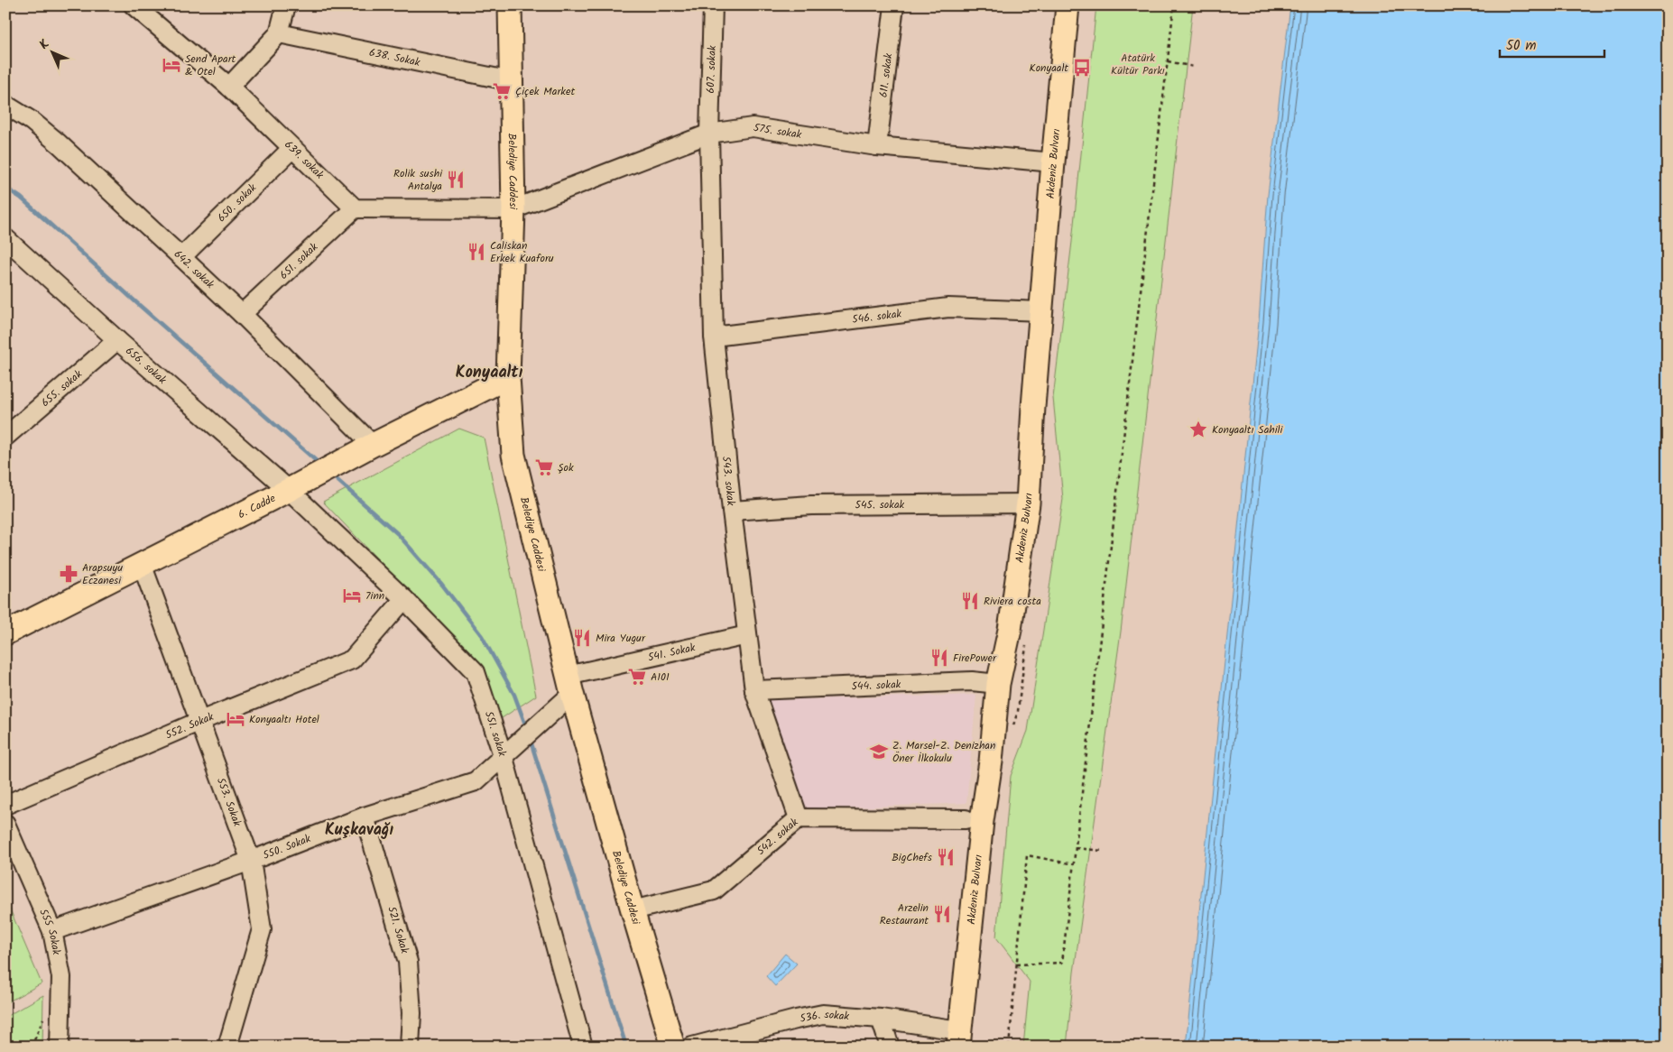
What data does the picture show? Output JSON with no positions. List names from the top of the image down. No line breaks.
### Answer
{"streets":{"main road":["Akdeniz Bulvarı","Belediye Caddesi","6. Cadde"],"street":["638. Sokak","607. sokak","611. sokak","575. sokak","639. sokak","650. sokak","651. sokak","642. sokak","546. sokak","656. sokak","655. sokak","543. sokak","545. sokak","541. Sokak","544. sokak","552. Sokak","551. sokak","553. Sokak","542. sokak","550. Sokak","521. Sokak","555 Sokak","536. sokak"]},"crossings":[["638. Sokak","Belediye Caddesi"],["607. sokak","575. sokak"],["607. sokak","543. sokak"],["611. sokak","575. sokak"],["575. sokak","Akdeniz Bulvarı"],["575. sokak","Belediye Caddesi"],["575. sokak","543. sokak"],["639. sokak","650. sokak"],["639. sokak","651. sokak"],["Akdeniz Bulvarı","546. sokak"],["Akdeniz Bulvarı","545. sokak"],["Akdeniz Bulvarı","544. sokak"],["Akdeniz Bulvarı","536. sokak"],["Belediye Caddesi","6. Cadde"],["Belediye Caddesi","541. Sokak"],["Belediye Caddesi","542. sokak"],["Belediye Caddesi","550. Sokak"],["650. sokak","642. sokak"],["651. sokak","642. sokak"],["642. sokak","6. Cadde"],["546. sokak","543. sokak"],["656. sokak","655. sokak"],["656. sokak","6. Cadde"],["656. sokak","551. sokak"],["543. sokak","545. sokak"],["543. sokak","541. Sokak"],["543. sokak","544. sokak"],["543. sokak","542. sokak"],["6. Cadde","551. sokak"],["6. Cadde","553. Sokak"],["541. Sokak","550. Sokak"],["552. Sokak","551. sokak"],["552. Sokak","553. Sokak"],["551. sokak","550. Sokak"],["553. Sokak","550. Sokak"],["550. Sokak","521. Sokak"],["550. Sokak","555 Sokak"]],"districts":["Konyaaltı","Kuşkavağı"],"parks":["Atatürk Kültür Parkı"],"places":{"hotel":["Send Apart & Otel","7inn","Konyaaltı Hotel"],"bus stop":["Konyaalt"],"supermarket":["Çiçek Market","Şok","A101"],"restaurant":["Rolik sushi Antalya","Caliskan Erkek Kuaforu","Riviera costa","Mira Yugur","FirePower","BigChefs","Arzelin Restaurant"],"place":["Konyaaltı Sahili"],"pharmacy":["Arapsuyu Eczanesi"],"school or university":["Z. Marsel-Z. Denizhan Öner İlkokulu"]},"scale_bar":"50 m","north":"top left"}
